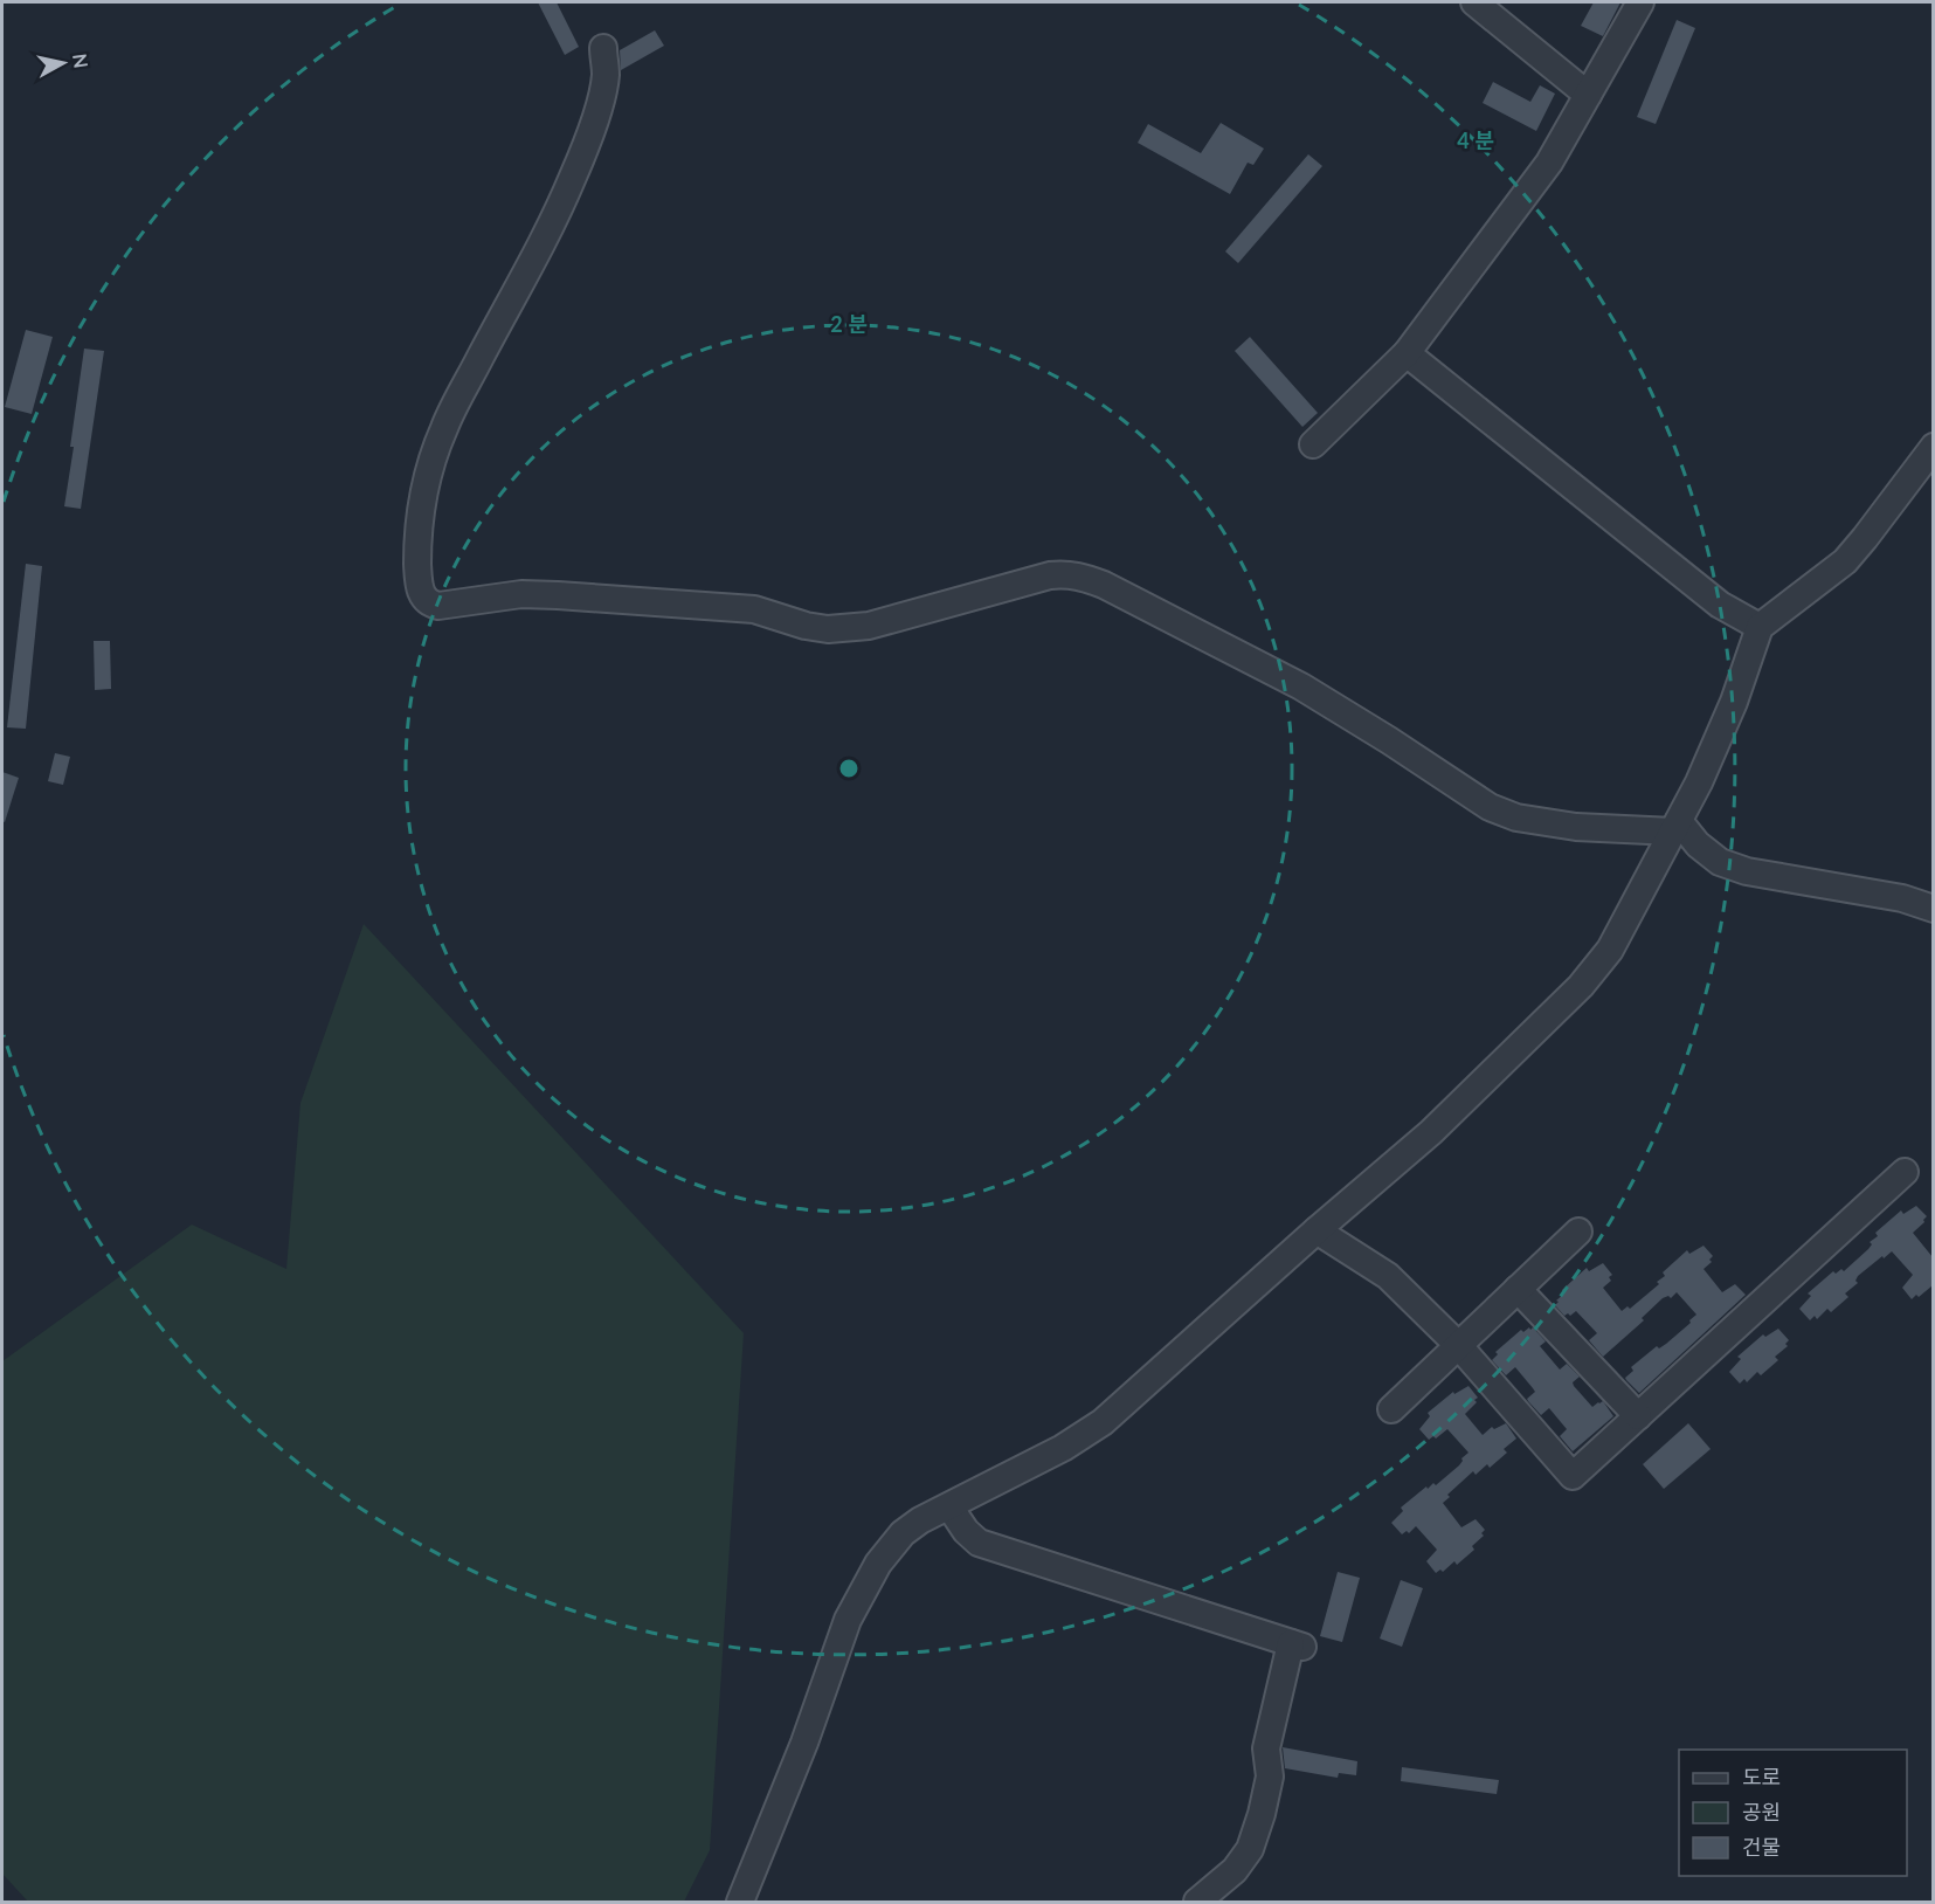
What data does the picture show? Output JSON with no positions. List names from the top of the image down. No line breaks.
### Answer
{"legend":["도로","공원","건물"],"north":"right","rings":["4 분","2 분"]}
